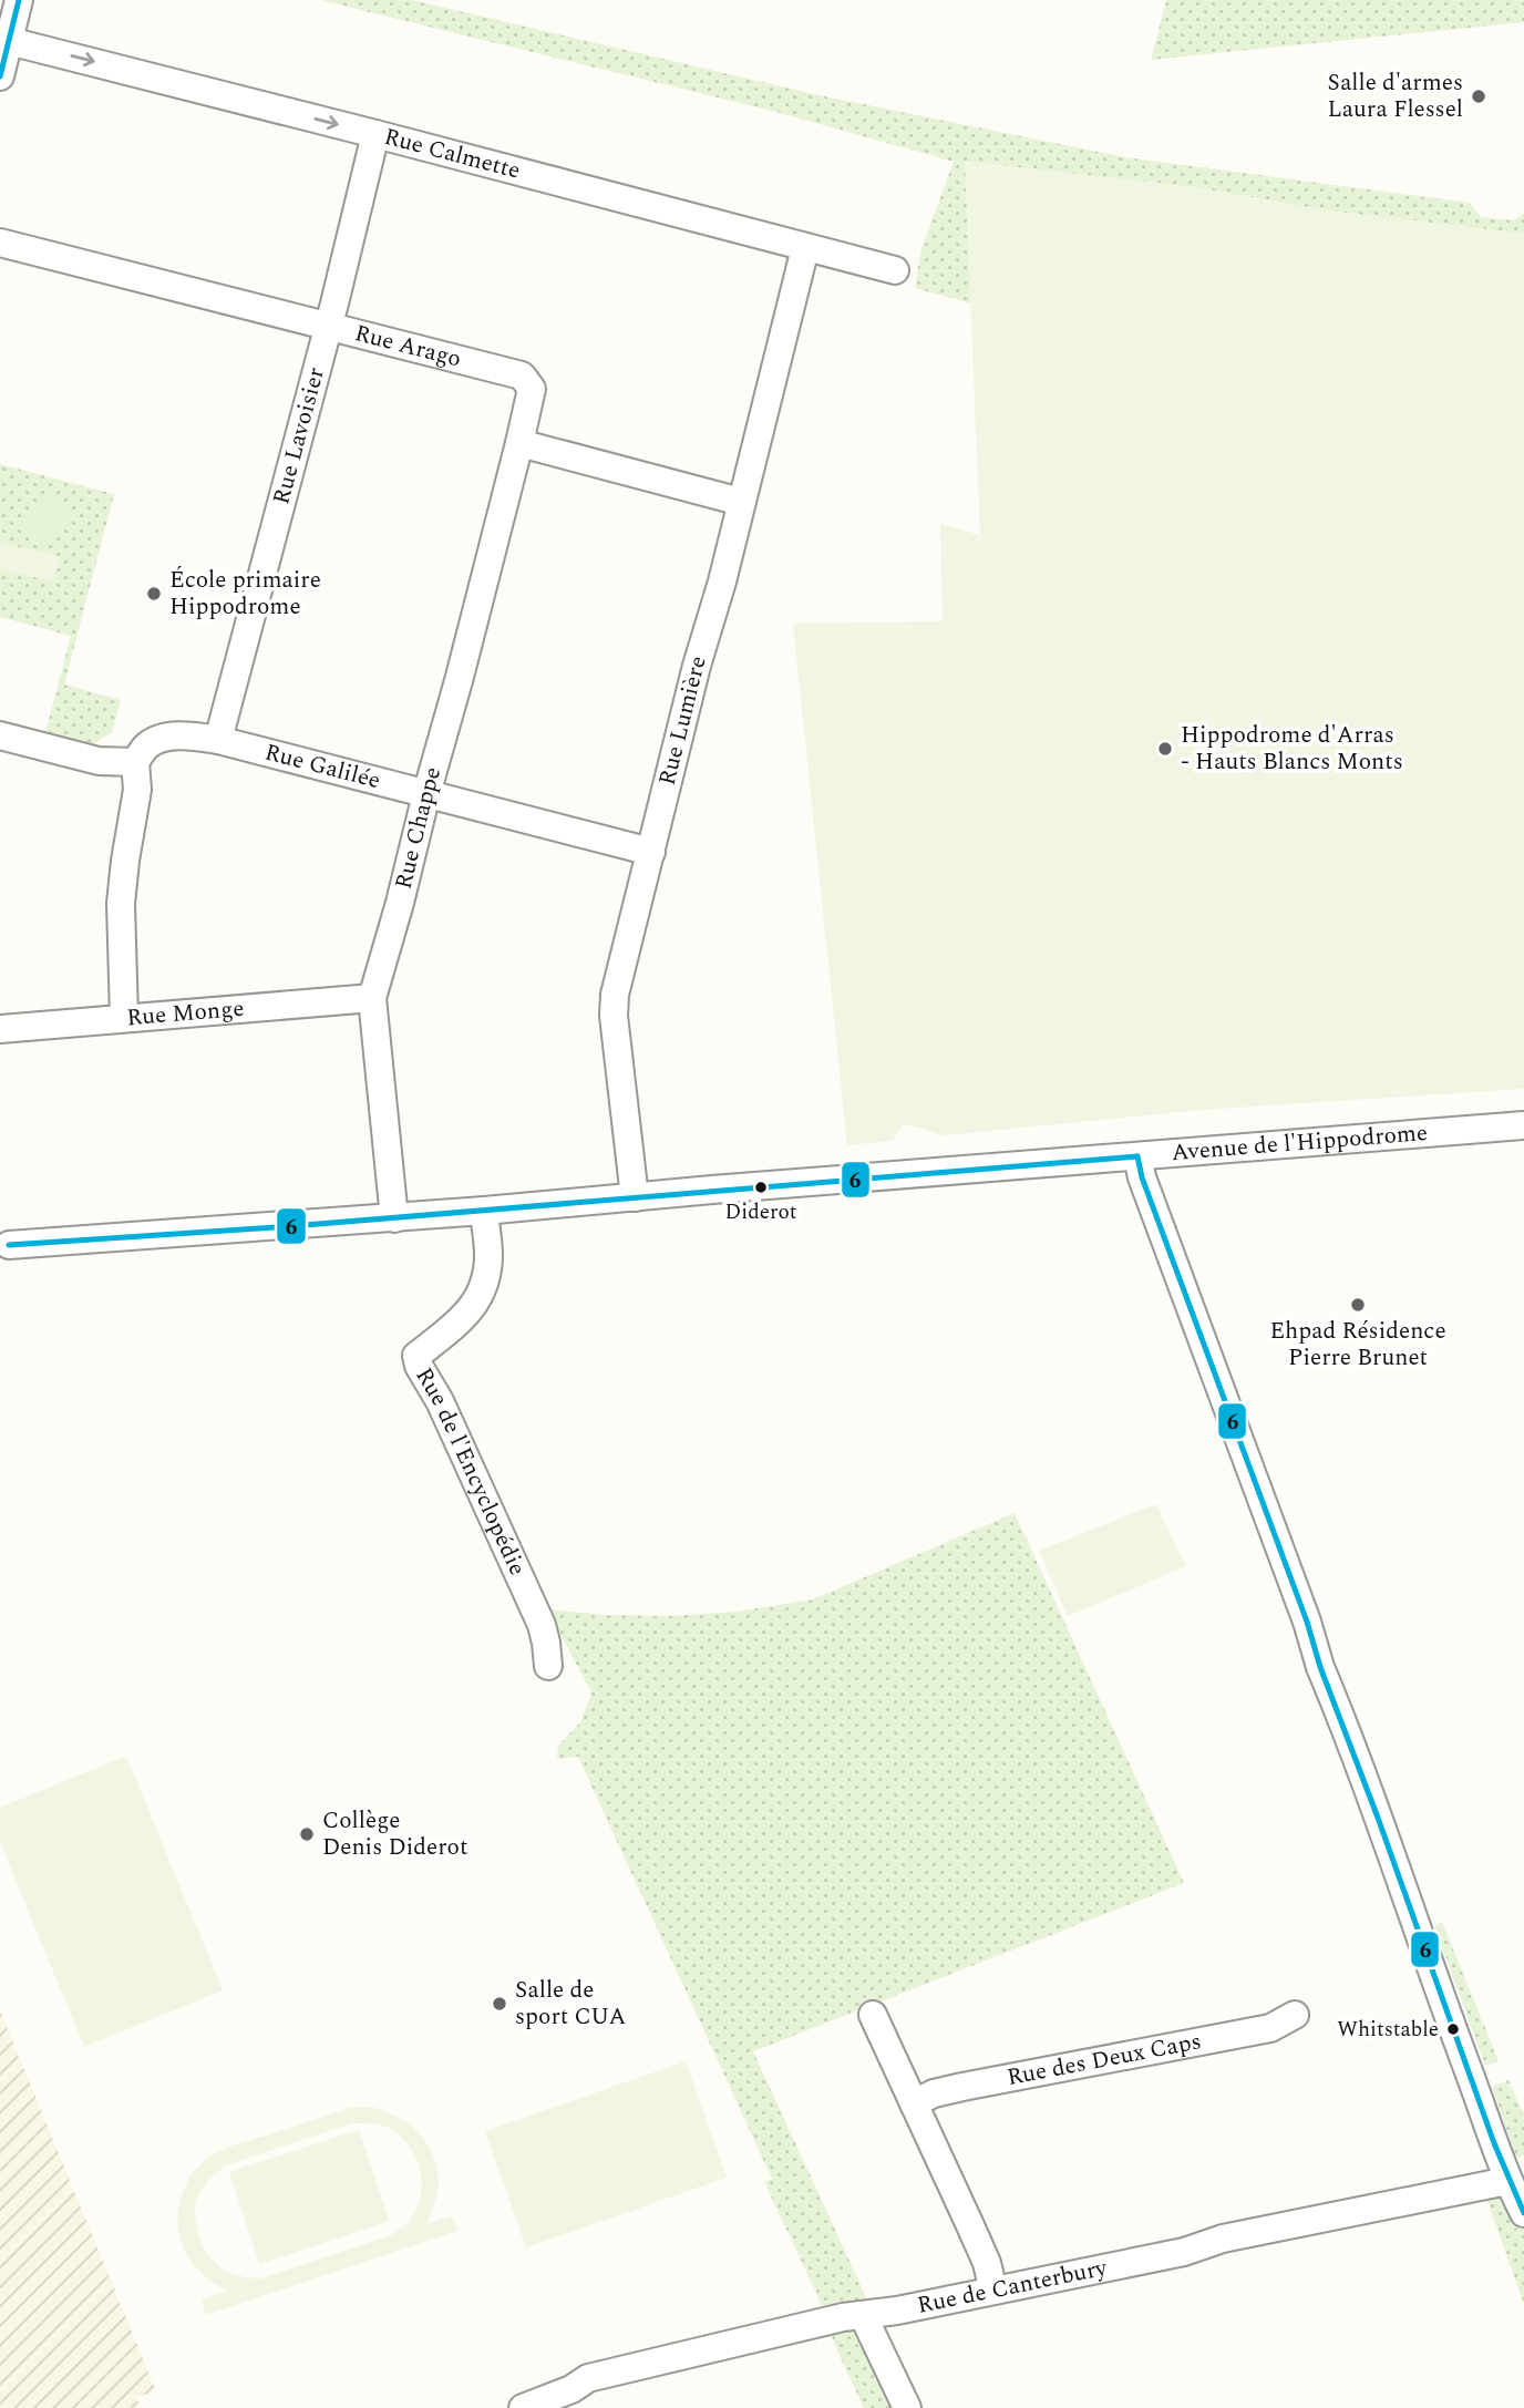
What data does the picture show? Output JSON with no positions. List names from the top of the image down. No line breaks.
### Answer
{"streets":{"street":["Rue Calmette","Rue Arago","Rue Lavoisier","Rue Lumière","Rue Galilée","Rue Chappe","Rue Monge","Avenue de l'Hippodrome","Rue de l'Encyclopédie","Rue des Deux Caps","Rue de Canterbury"]},"crossings":[["Rue Calmette","Rue Lavoisier"],["Rue Calmette","Rue Lumière"],["Rue Arago","Rue Lavoisier"],["Rue Arago","Rue Chappe"],["Rue Lavoisier","Rue Galilée"],["Rue Lumière","Rue Galilée"],["Rue Lumière","Avenue de l'Hippodrome"],["Rue Galilée","Rue Chappe"],["Rue Chappe","Rue Monge"],["Rue Chappe","Avenue de l'Hippodrome"],["Avenue de l'Hippodrome","Rue de l'Encyclopédie"]],"one_way":["Rue Calmette"],"places":["Salle d'armes Laura Flessel","École primaire Hippodrome","Hippodrome d'Arras - Hauts Blancs Monts","Diderot","Ehpad Résidence Pierre Brunet","Collège Denis Diderot","Salle de sport CUA","Whitstable"],"lines":["transit line 6"]}
